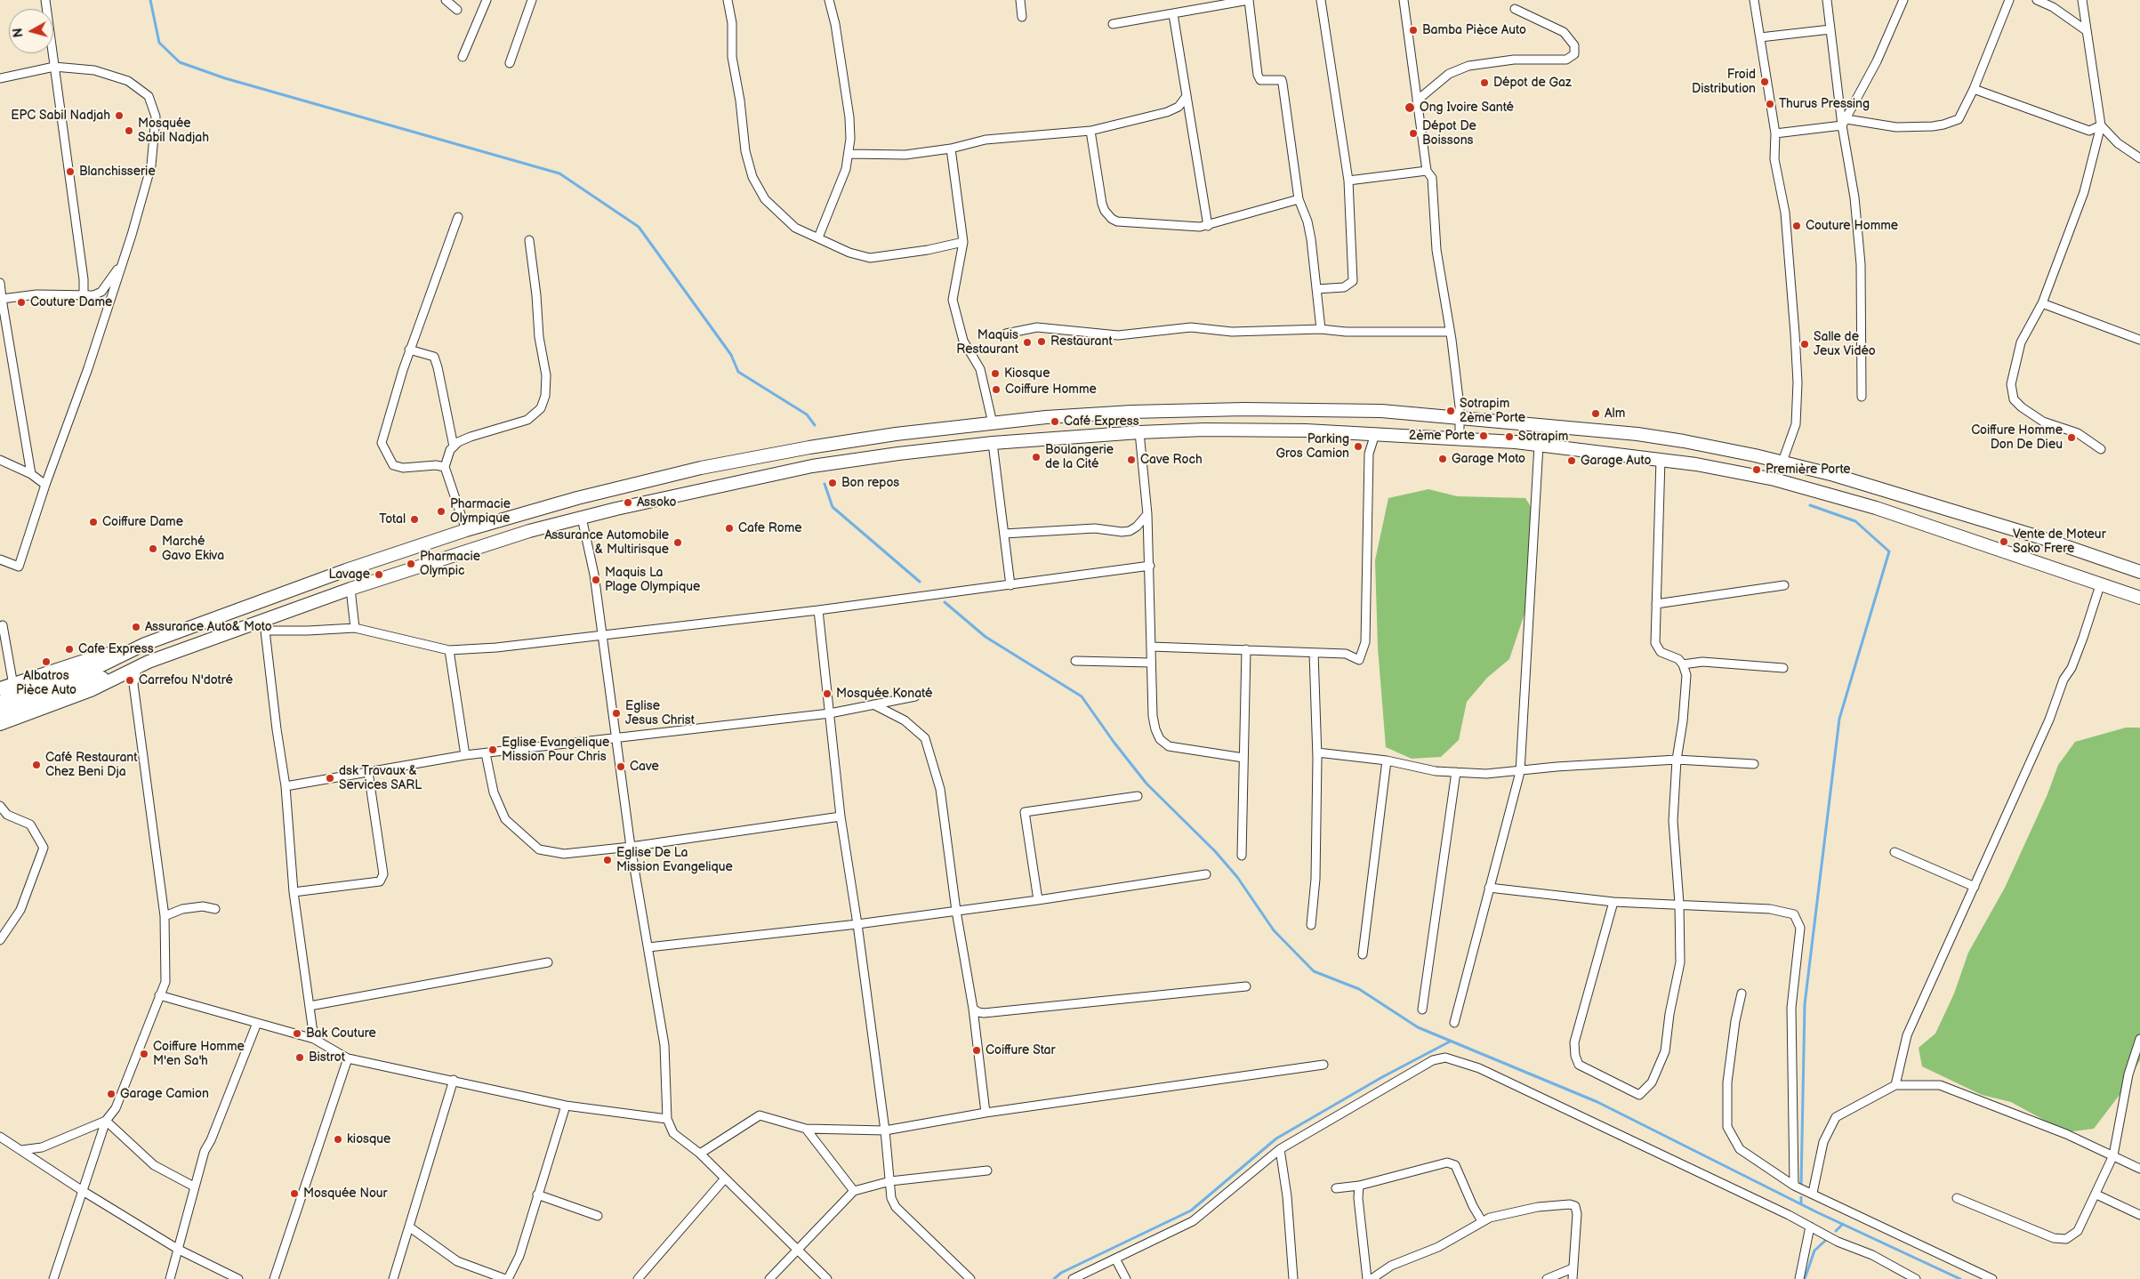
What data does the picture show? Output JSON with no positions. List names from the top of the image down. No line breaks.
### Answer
{"places":["Bamba Pièce Auto","Froid Distribution","Dépot de Gaz","Thurus Pressing","Ong Ivoire Santé","EPC Sabil Nadjah","Mosquée Sabil Nadjah","Dépot De Boissons","Blanchisserie","Couture Homme","Couture Dame","Restaurant","Maquis Restaurant","Salle de Jeux Vidéo","Kiosque","Coiffure Homme","Sotrapim 2ème Porte","Alm","Café Express","2ème Porte","Sotrapim","Coiffure Homme Don De Dieu","Parking Gros Camion","Boulangerie de la Cité","Garage Moto","Cave Roch","Garage Auto","Première Porte","Bon repos","Assoko","Pharmacie Olympique","Total","Coiffure Dame","Cafe Rome","Vente de Moteur Sako Frere","Assurance Automobile & Multirisque","Marché Gavo Ekiva","Pharmacie Olympic","Lavage","Maquis La Plage Olympique","Assurance Auto& Moto","Cafe Express","Albatros Pièce Auto","Carrefou N'dotré","Mosquée Konaté","Eglise Jesus Christ","Eglise Evangelique Mission Pour Chris","Café Restaurant Chez Beni Dja","Cave","dsk Travaux & Services SARL","Eglise De La Mission Evangelique","Bak Couture","Coiffure Star","Coiffure Homme M'en Sa'h","Bistrot","Garage Camion","kiosque","Mosquée Nour"],"north":"left"}
